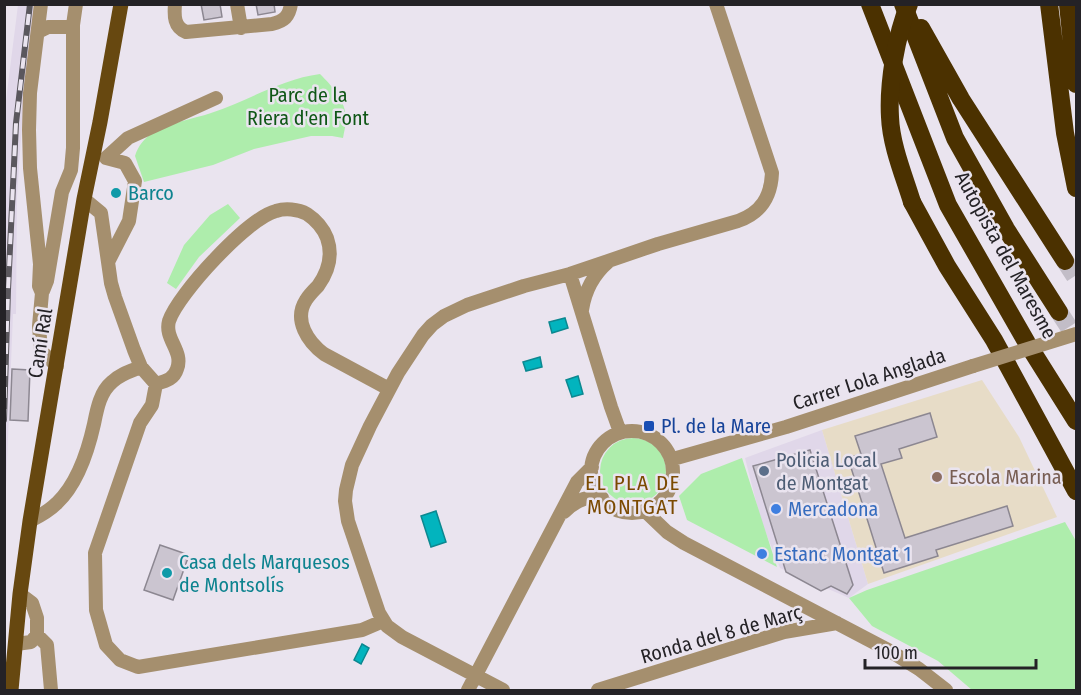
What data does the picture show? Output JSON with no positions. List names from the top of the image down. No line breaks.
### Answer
{"streets":{"highway":["Autopista del Maresme"],"main road":["Camí Ral"],"street":["Carrer Lola Anglada","Ronda del 8 de Març"]},"districts":["EL PLA DE MONTGAT"],"parks":["Parc de la Riera d'en Font"],"places":{"other":["Barco","Policia Local de Montgat","Escola Marina","Mercadona","Estanc Montgat 1","Casa dels Marquesos de Montsolís"],"transit":["Pl. de la Mare"]},"scale_bar":"100 m"}
